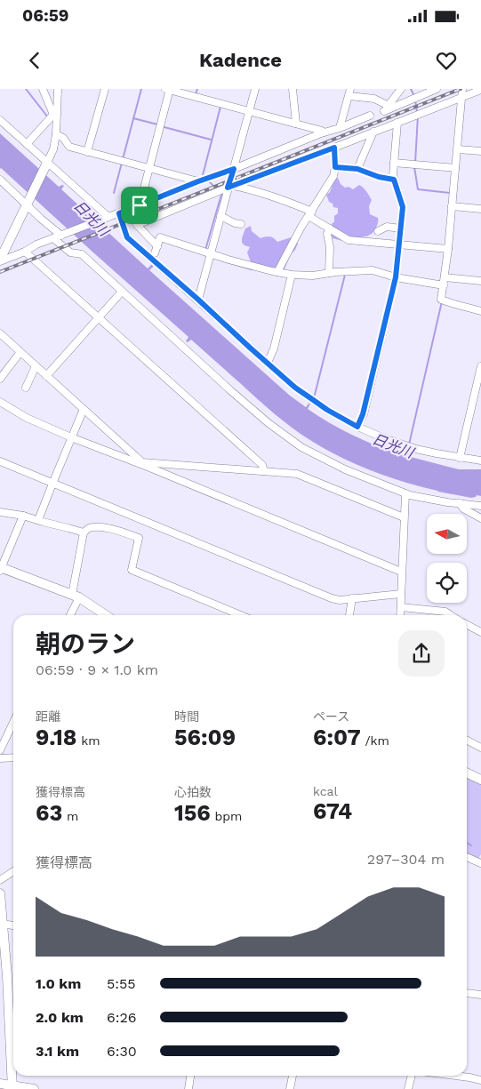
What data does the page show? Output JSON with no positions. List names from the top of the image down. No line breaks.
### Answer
{"water":["日光川"],"north":"left","page":{"status":"06:59","header":"Kadence","heading":["朝のラン","06:59 · 9 × 1.0 km"],"stats":[["距離","9.18 km"],["時間","56:09"],["ペース","6:07 /km"],["獲得標高","63 m"],["心拍数","156 bpm"],["kcal","674"]],"chart":["獲得標高","297–304 m"],"list":[{"name":"1.0 km","note":"5:55"},{"name":"2.0 km","note":"6:26"},{"name":"3.1 km","note":"6:30"}]}}
